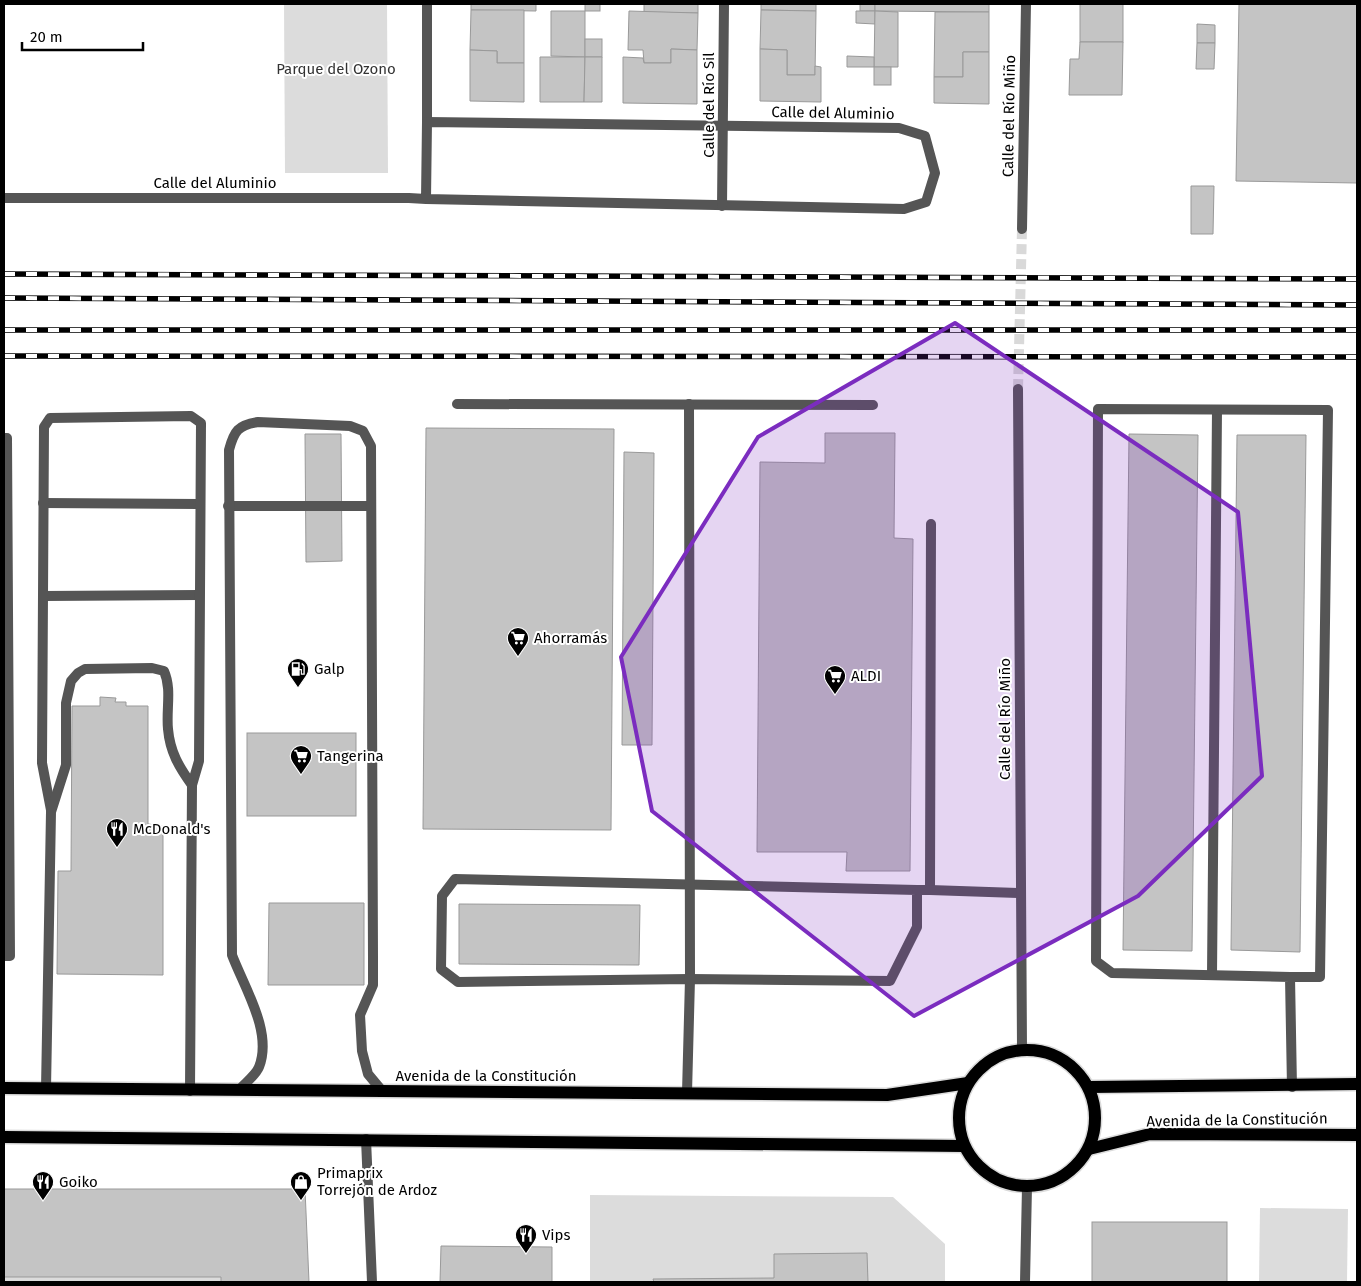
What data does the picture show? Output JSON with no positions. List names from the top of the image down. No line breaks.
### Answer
{"streets":{"main road":["Avenida de la Constitución"],"street":["Calle del Río Sil","Calle del Aluminio","Calle del Río Miño"]},"crossings":[["Calle del Río Sil","Calle del Aluminio"],["Calle del Río Miño","Avenida de la Constitución"]],"parks":["Parque del Ozono"],"places":{"supermarket":["Ahorramás","ALDI","Tangerina"],"fuel station":["Galp"],"restaurant":["McDonald's","Goiko","Vips"],"shop":["Primaprix Torrejón de Ardoz"]},"scale_bar":"20 m"}
